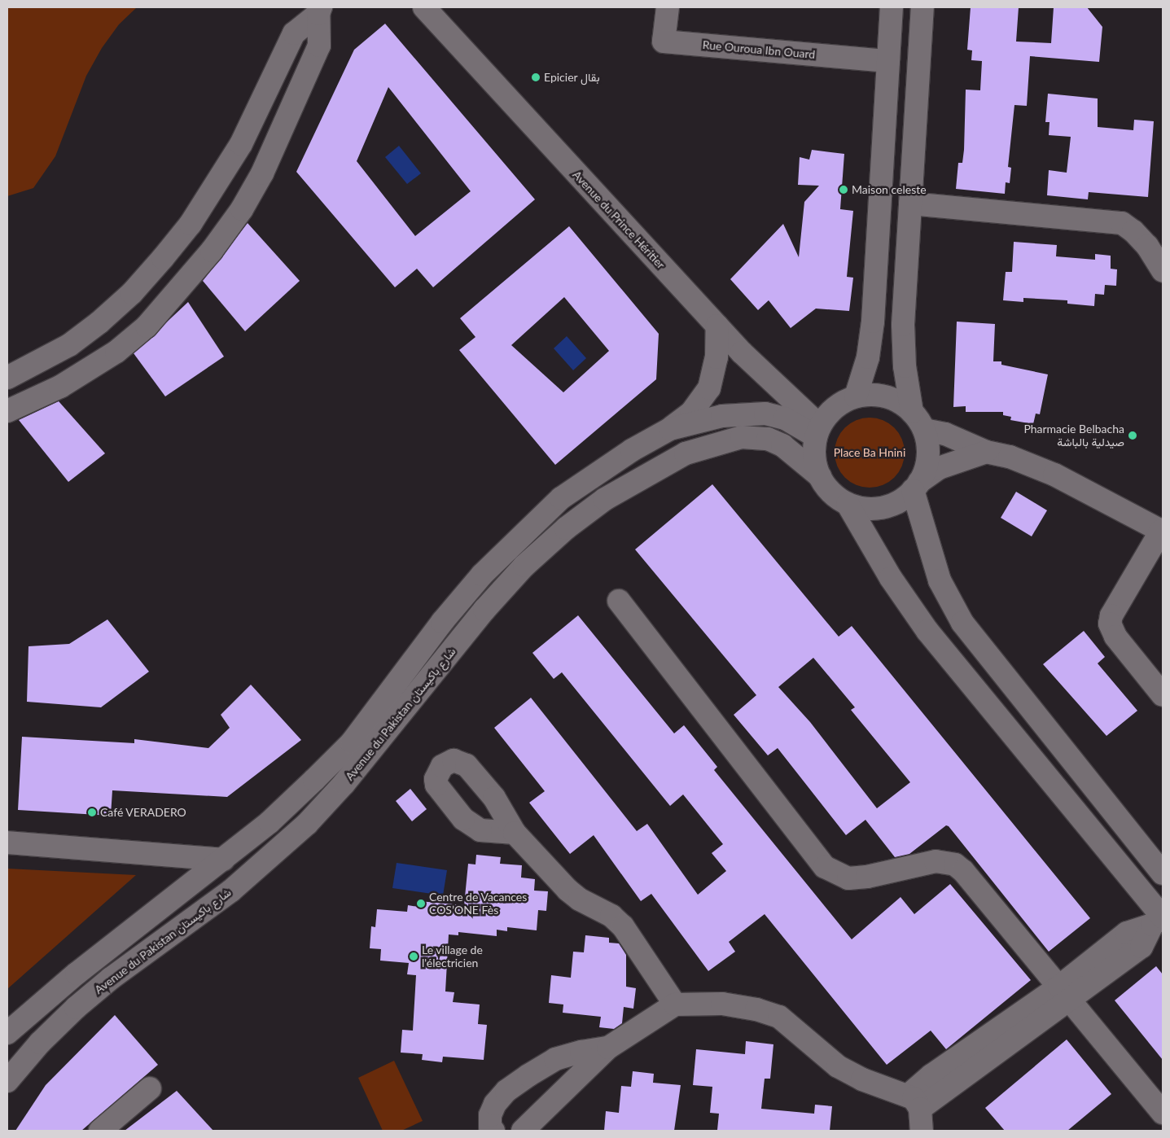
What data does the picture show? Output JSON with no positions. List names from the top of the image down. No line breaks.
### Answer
{"streets":{"street":["Rue Ouroua Ibn Ouard","Avenue du Prince Héritier","Avenue du Pakistan شارع باكيستان"]},"crossings":[["Avenue du Prince Héritier","Avenue du Pakistan شارع باكيستان"]],"parks":["Place Ba Hnini"],"places":["Epicier بقال","Maison celeste","Pharmacie Belbacha صيدلية بالباشة","Café VERADERO","Centre de Vacances COS’ONE Fès","Le village de l'électricien"]}
